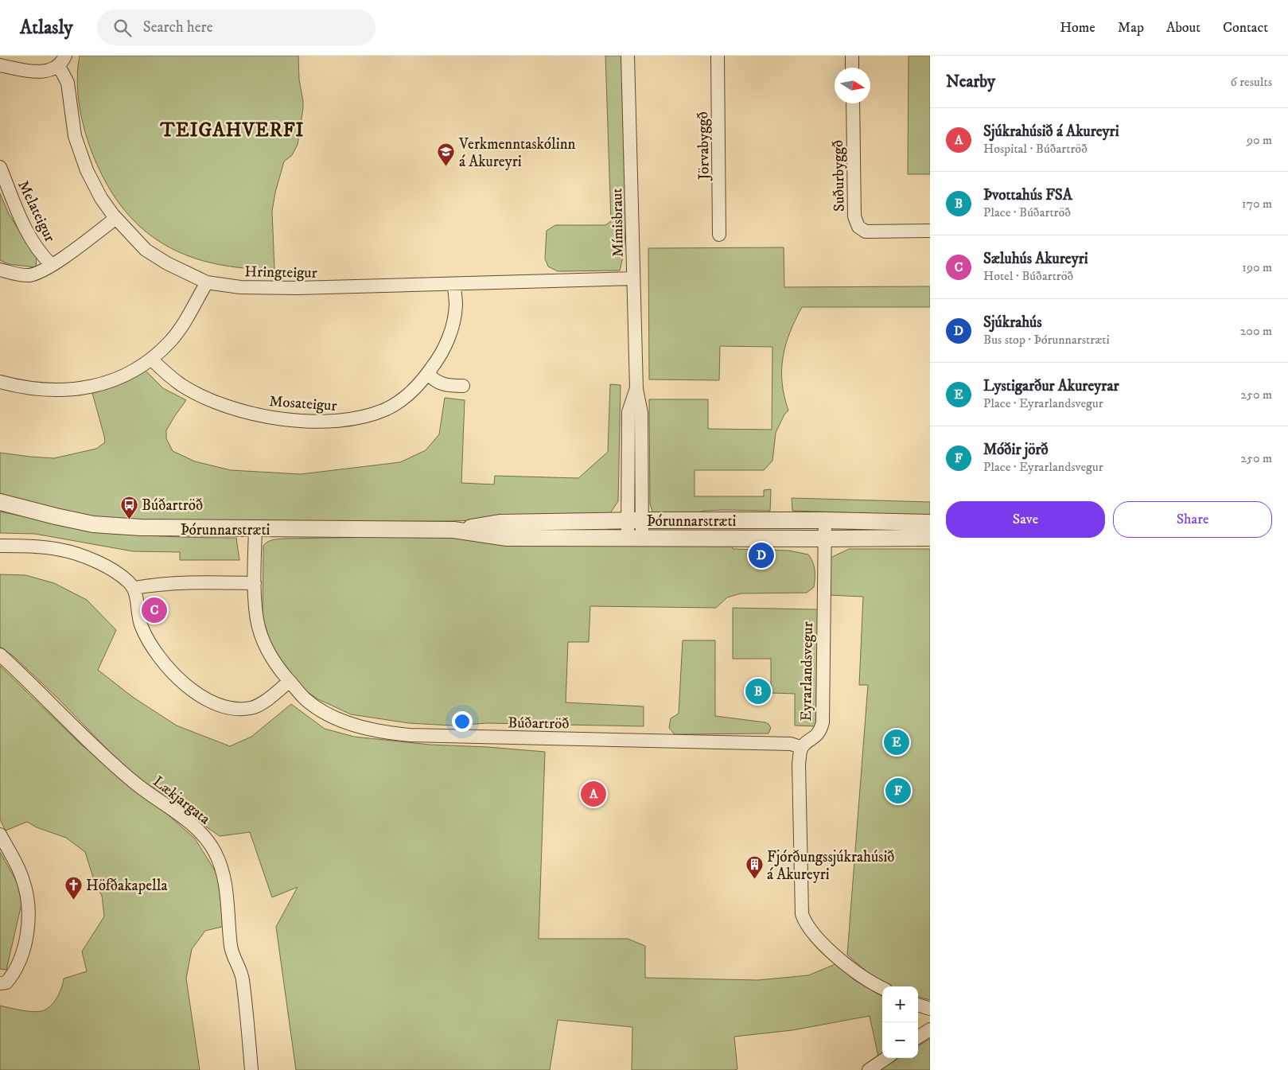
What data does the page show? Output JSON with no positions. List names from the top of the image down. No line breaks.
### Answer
{"streets":{"street":["Jörvabyggð","Suðurbyggð","Melateigur","Mímisbraut","Hringteigur","Mosateigur","Þórunnarstræti","Eyrarlandsvegur","Búðartröð","Lækjargata"]},"crossings":[["Melateigur","Hringteigur"],["Mímisbraut","Hringteigur"],["Mímisbraut","Þórunnarstræti"],["Hringteigur","Mosateigur"],["Þórunnarstræti","Eyrarlandsvegur"],["Þórunnarstræti","Búðartröð"],["Eyrarlandsvegur","Búðartröð"]],"districts":["TEIGAHVERFI"],"places":{"school or university":["Verkmenntaskólinn á Akureyri"],"bus stop":["Búðartröð"],"building":["Fjórðungssjúkrahúsið á Akureyri"],"church":["Höfðakapella"]},"north":"right","page":{"header":"Atlasly","search":"Search here","nav":["Home","Map","About","Contact"],"heading":["Nearby","6 results"],"list":[{"mark":"A","name":"Sjúkrahúsið á Akureyri","note":"Hospital · Búðartröð","value":"90 m"},{"mark":"B","name":"Þvottahús FSA","note":"Place · Búðartröð","value":"170 m"},{"mark":"C","name":"Sæluhús Akureyri","note":"Hotel · Búðartröð","value":"190 m"},{"mark":"D","name":"Sjúkrahús","note":"Bus stop · Þórunnarstræti","value":"200 m"},{"mark":"E","name":"Lystigarður Akureyrar","note":"Place · Eyrarlandsvegur","value":"250 m"},{"mark":"F","name":"Móðir jörð","note":"Place · Eyrarlandsvegur","value":"250 m"}],"buttons":["Save","Share"],"pins":["D","C","B","E","F","A"],"map_buttons":["+","−"]}}
